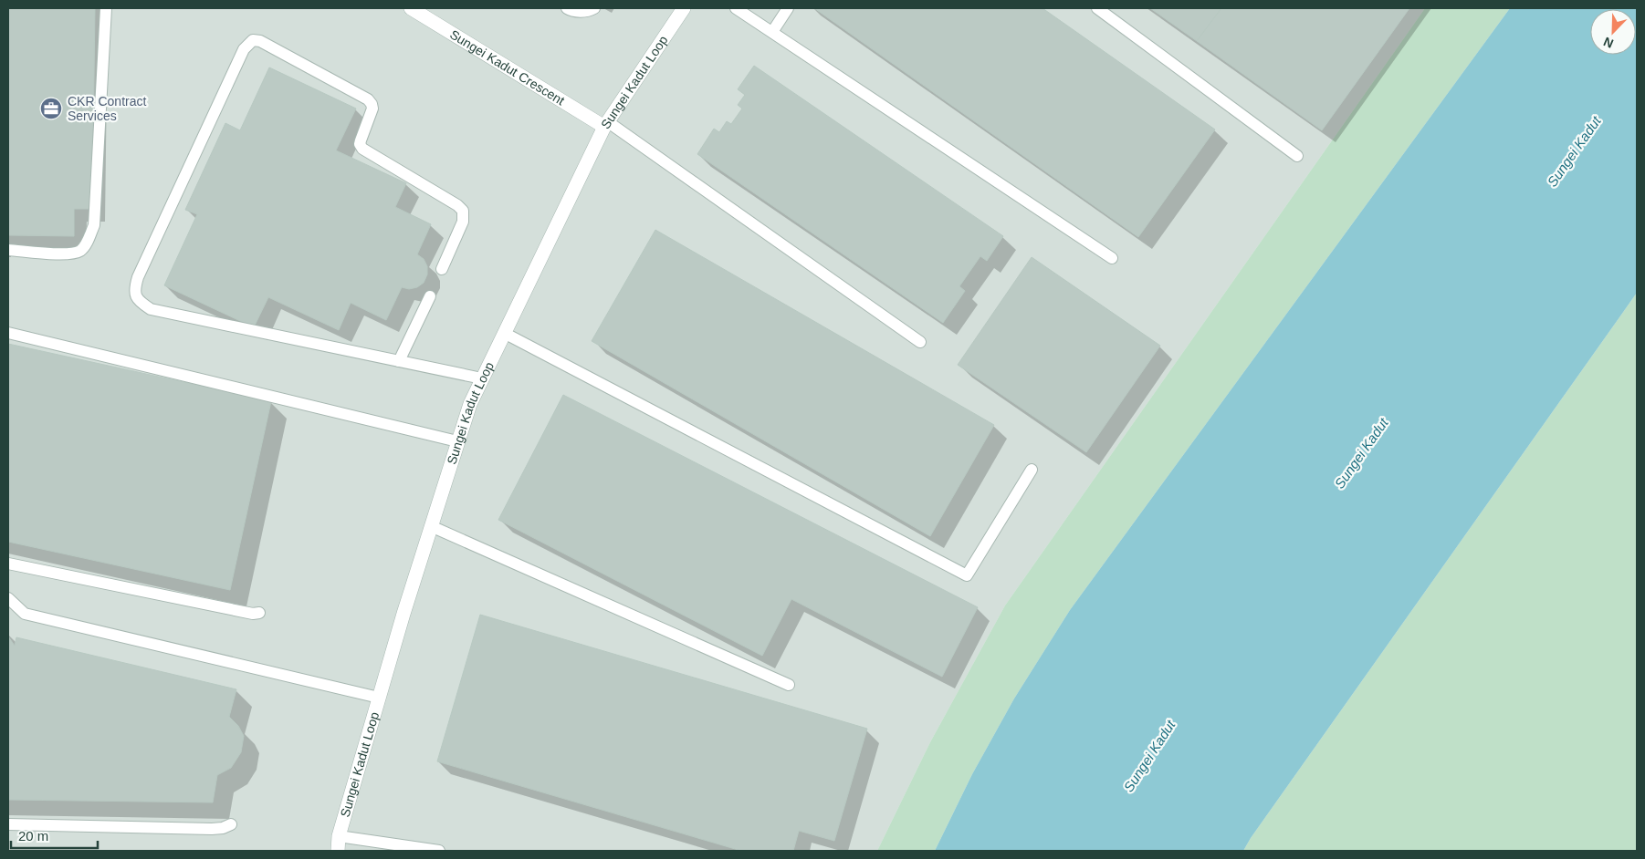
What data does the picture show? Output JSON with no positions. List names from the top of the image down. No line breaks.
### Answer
{"streets":{"street":["Sungei Kadut Crescent","Sungei Kadut Loop"]},"crossings":[["Sungei Kadut Crescent","Sungei Kadut Loop"]],"water":["Sungei Kadut"],"places":{"office":["CKR Contract Services"]},"scale_bar":"20 m","north":"bottom left"}
